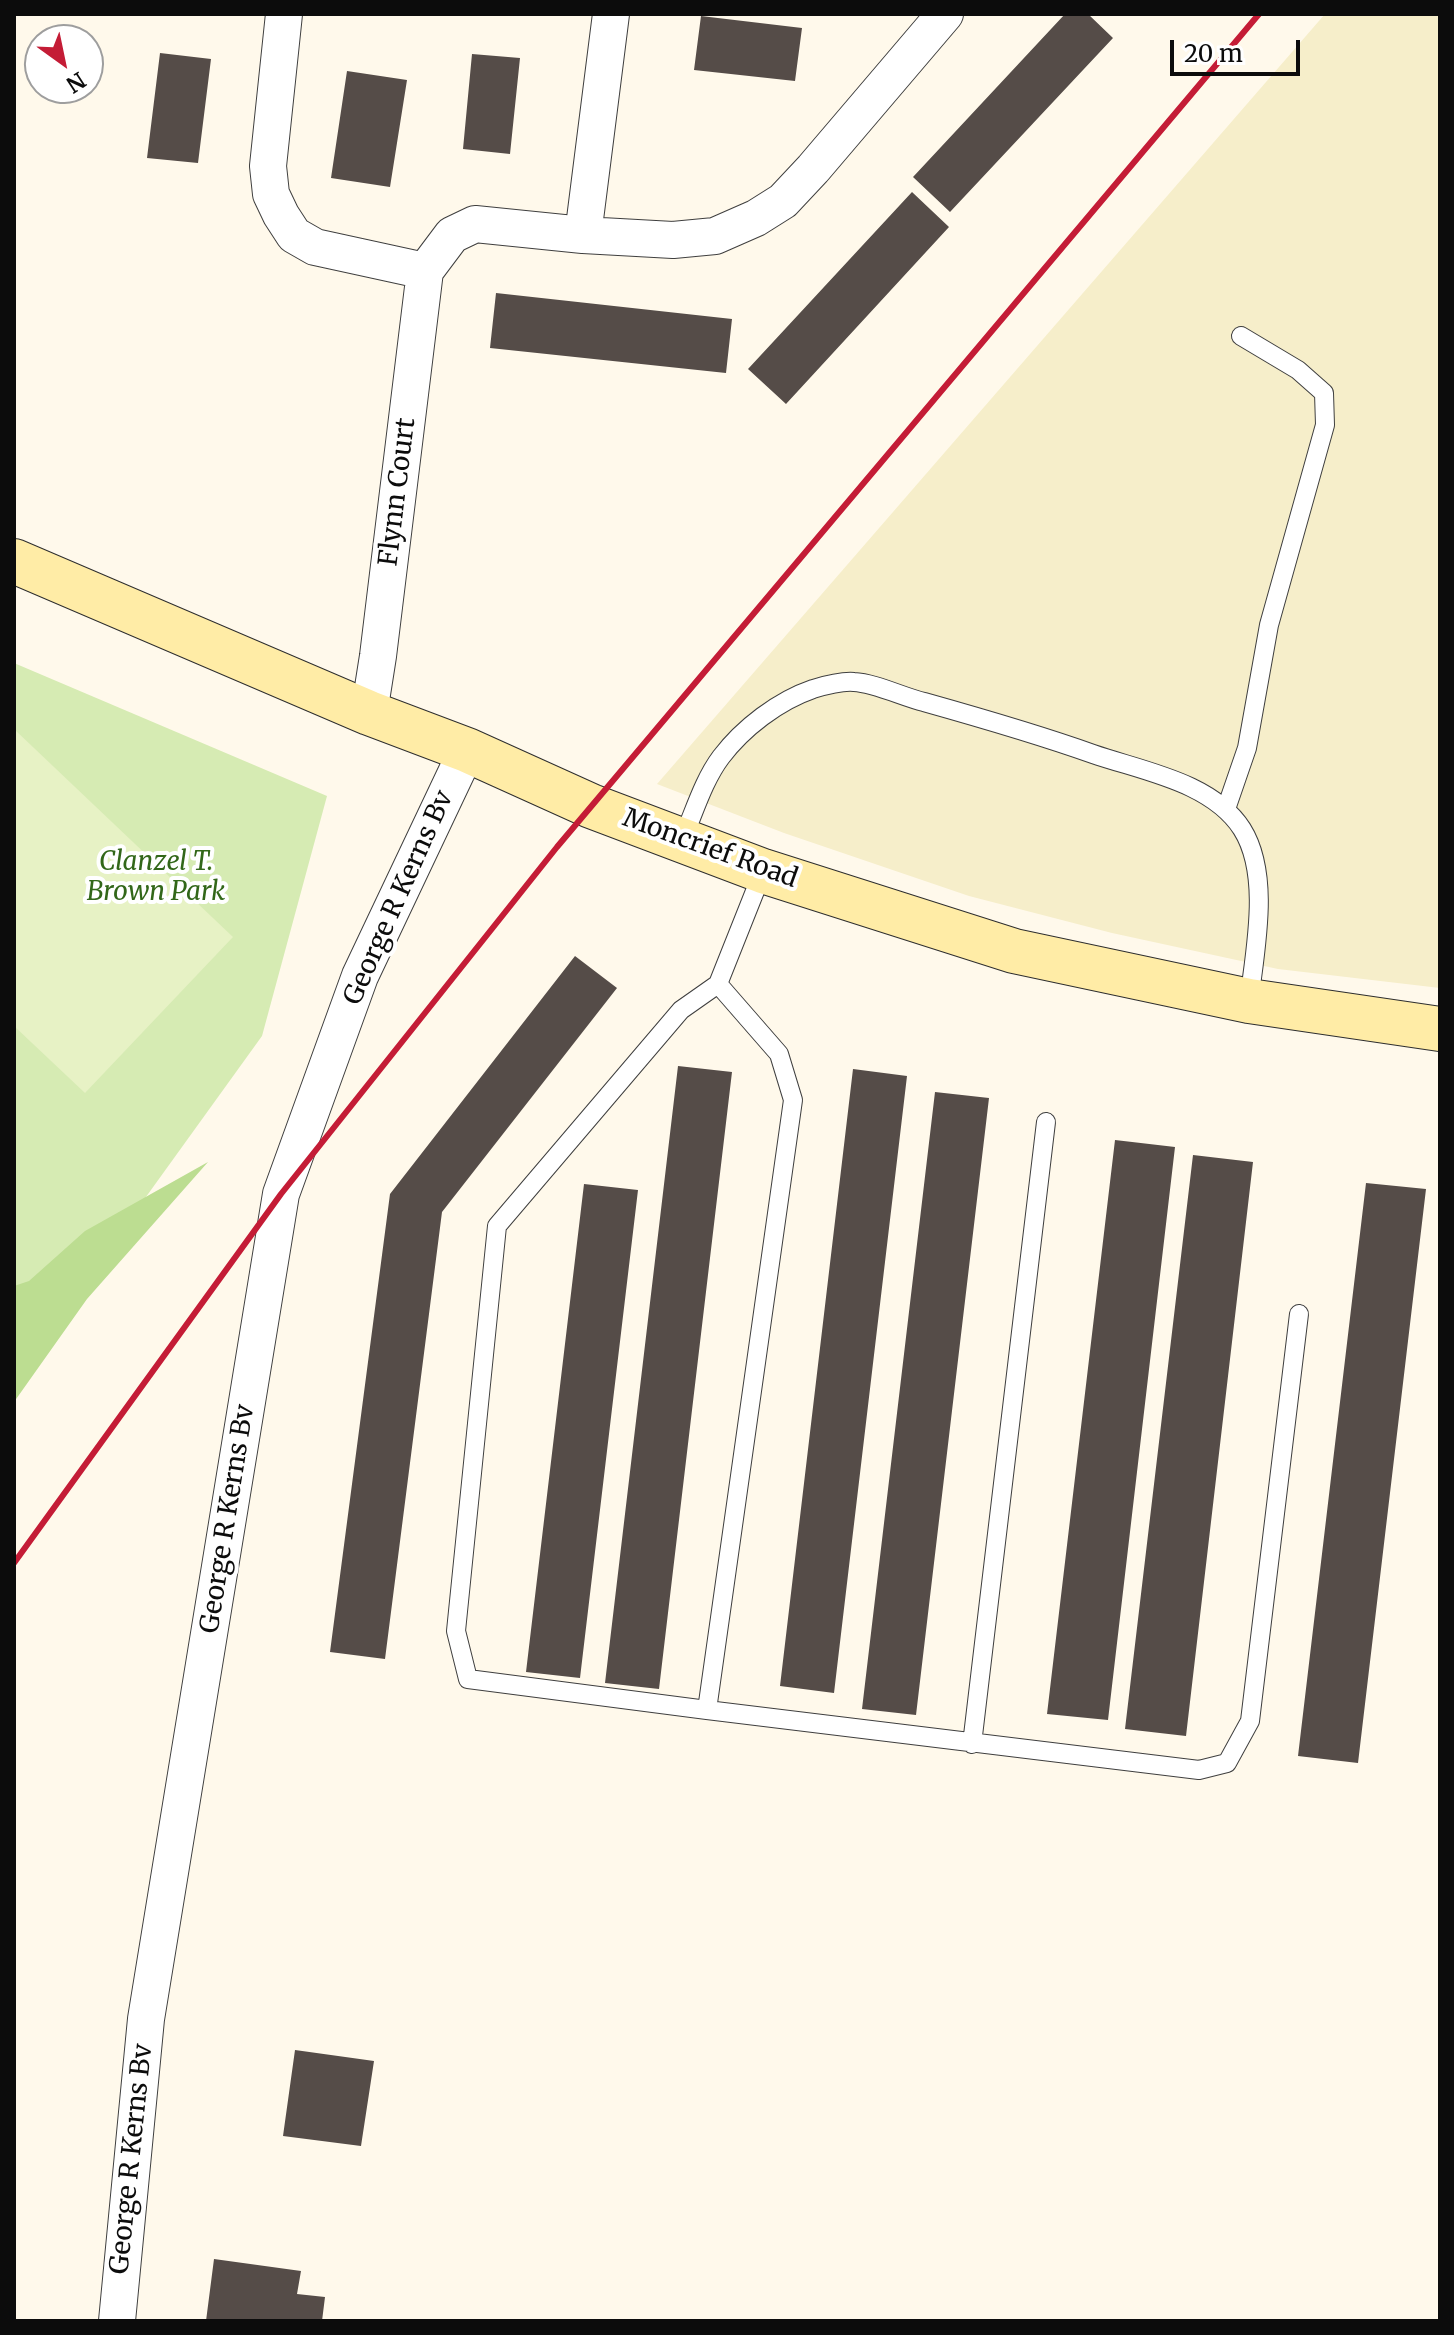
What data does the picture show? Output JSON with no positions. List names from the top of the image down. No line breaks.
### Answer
{"streets":{"main road":["Moncrief Road"],"street":["Flynn Court","George R Kerns Bv"]},"crossings":[["Flynn Court","Moncrief Road"],["Moncrief Road","George R Kerns Bv"]],"parks":["Clanzel T. Brown Park"],"scale_bar":"20 m","north":"bottom right"}
